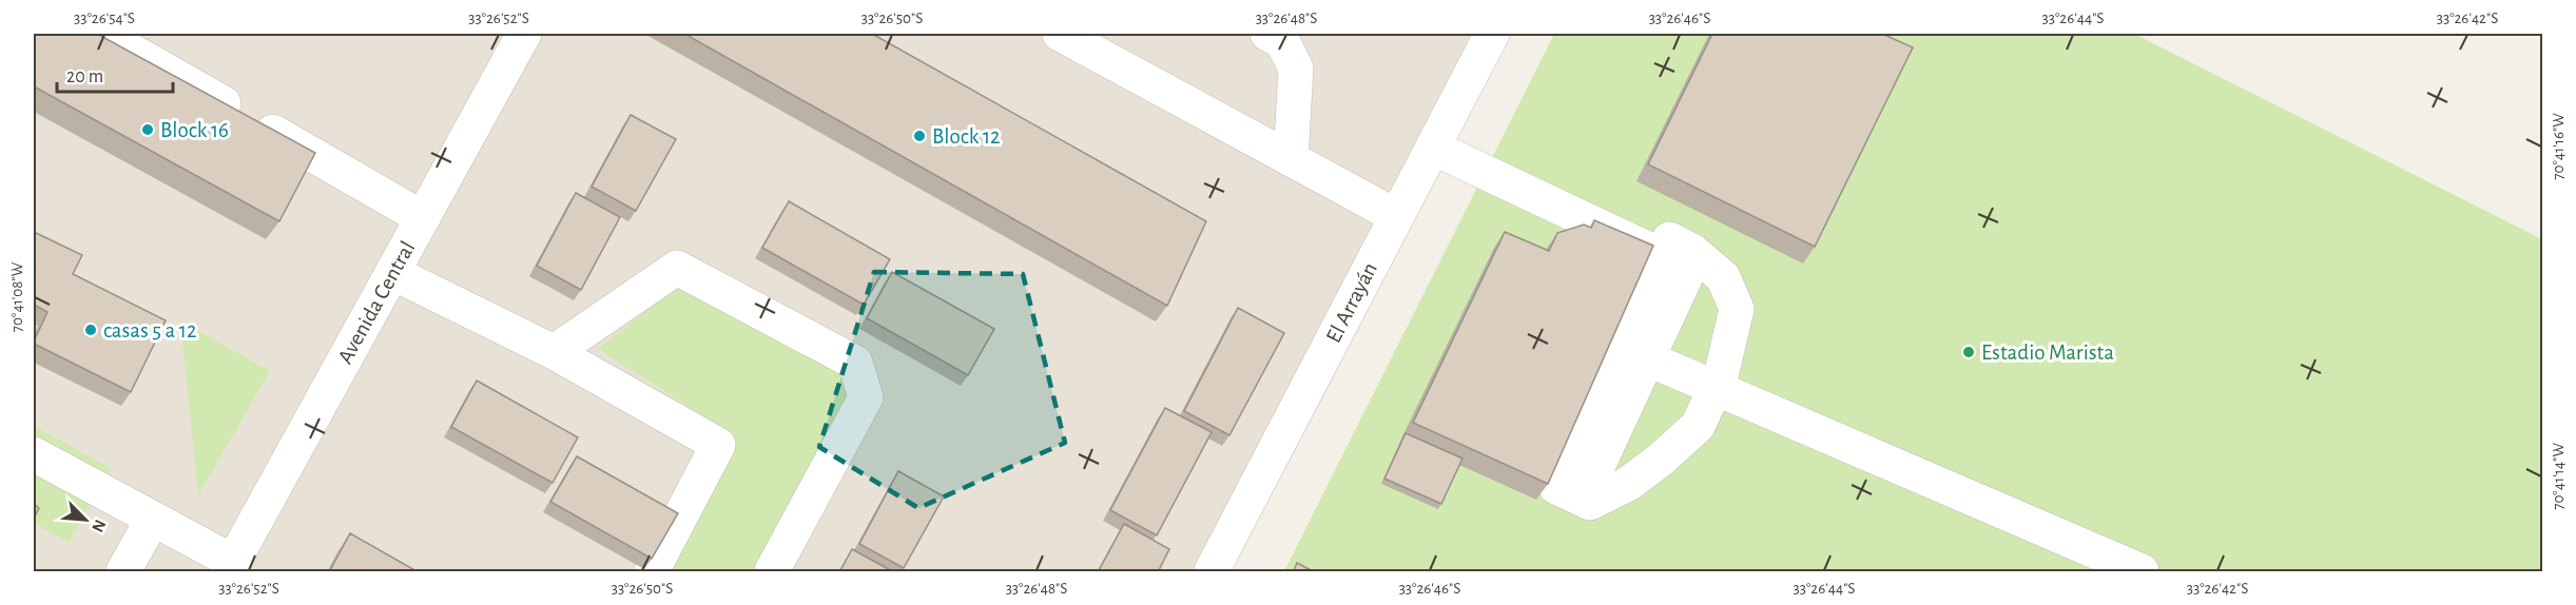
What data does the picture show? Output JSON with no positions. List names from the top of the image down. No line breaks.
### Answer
{"streets":{"street":["Avenida Central","El Arrayán"]},"places":["Block 16","Block 12","casas 5 a 12","Estadio Marista"],"scale_bar":"20 m","north":"bottom right","coordinates":["33°26'54\"S","33°26'52\"S","33°26'50\"S","33°26'48\"S","33°26'46\"S","33°26'44\"S","33°26'42\"S","70°41'16\"W","70°41'08\"W","70°41'14\"W"]}
